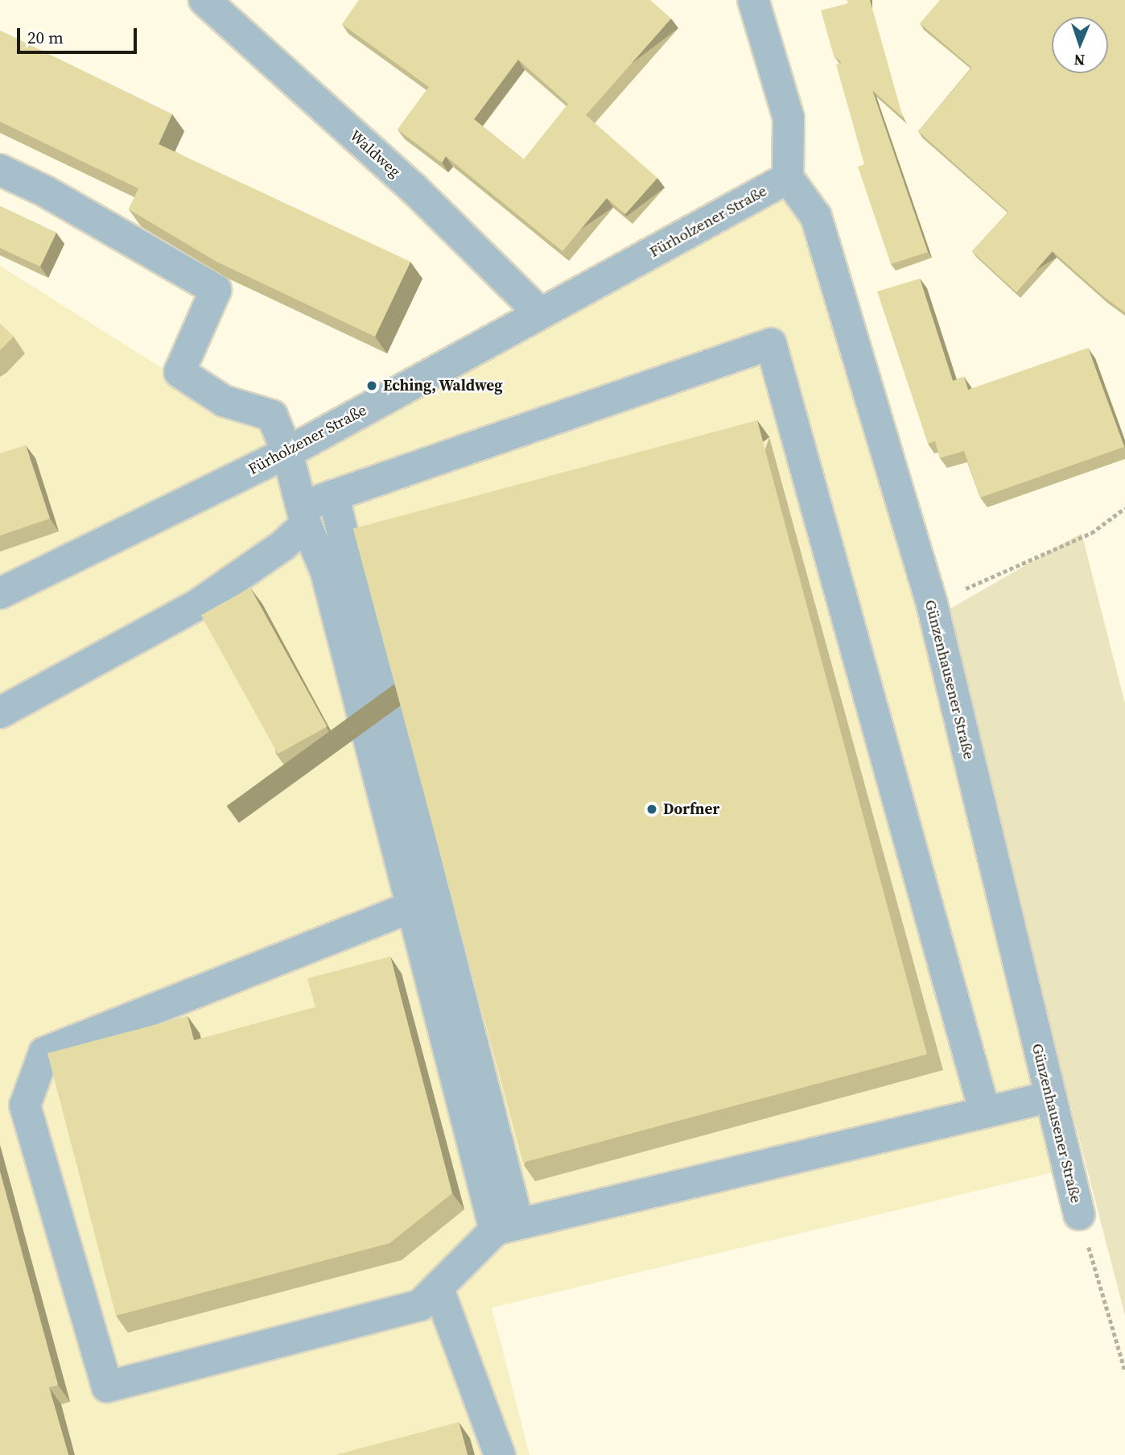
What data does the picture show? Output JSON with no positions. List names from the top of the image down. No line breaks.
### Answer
{"streets":{"street":["Waldweg","Fürholzener Straße","Günzenhausener Straße"]},"crossings":[["Waldweg","Fürholzener Straße"],["Fürholzener Straße","Günzenhausener Straße"]],"places":["Eching, Waldweg","Dorfner"],"scale_bar":"20 m","north":"bottom"}
